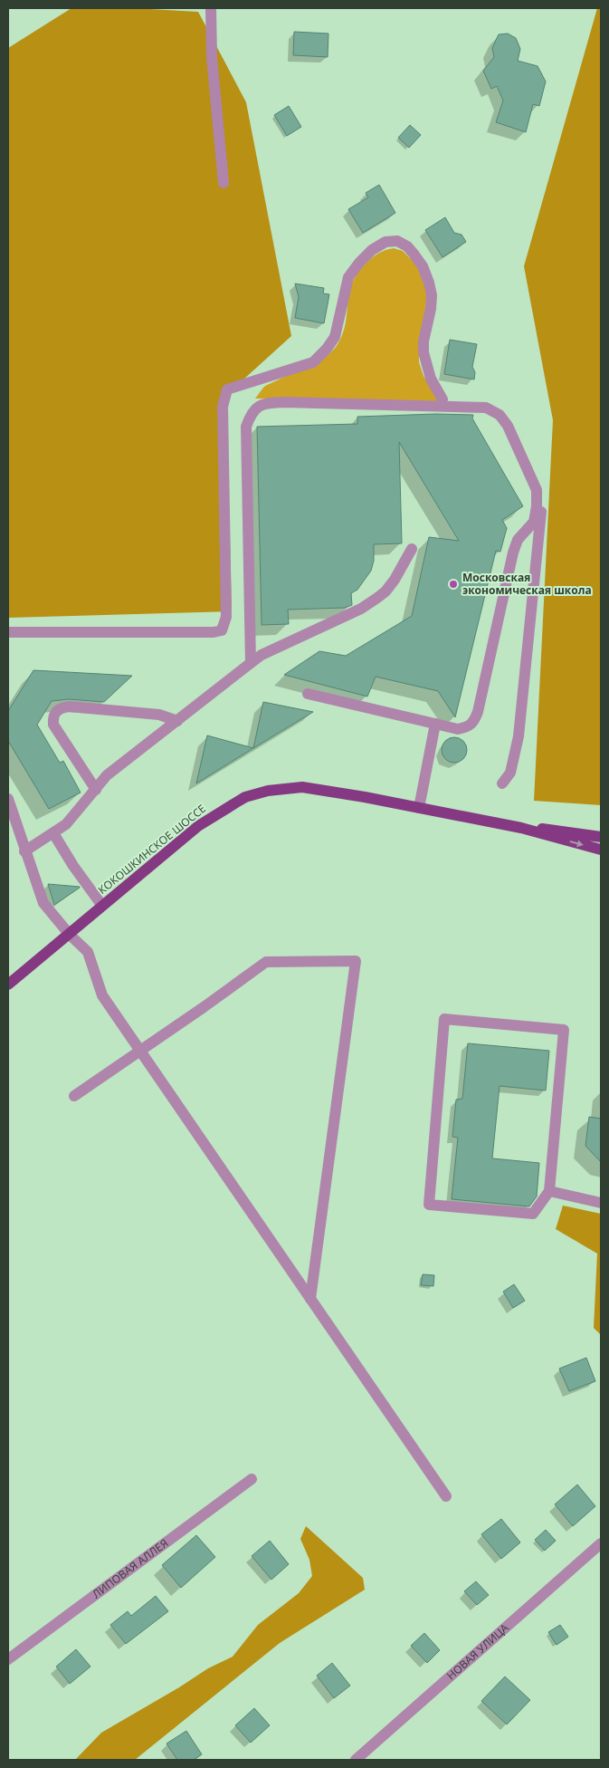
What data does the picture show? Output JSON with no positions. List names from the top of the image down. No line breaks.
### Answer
{"streets":{"main road":["КОКОШКИНСКОЕ ШОССЕ"],"street":["ЛИПОВАЯ АЛЛЕЯ","НОВАЯ УЛИЦА"]},"places":["Московская экономическая школа"]}
